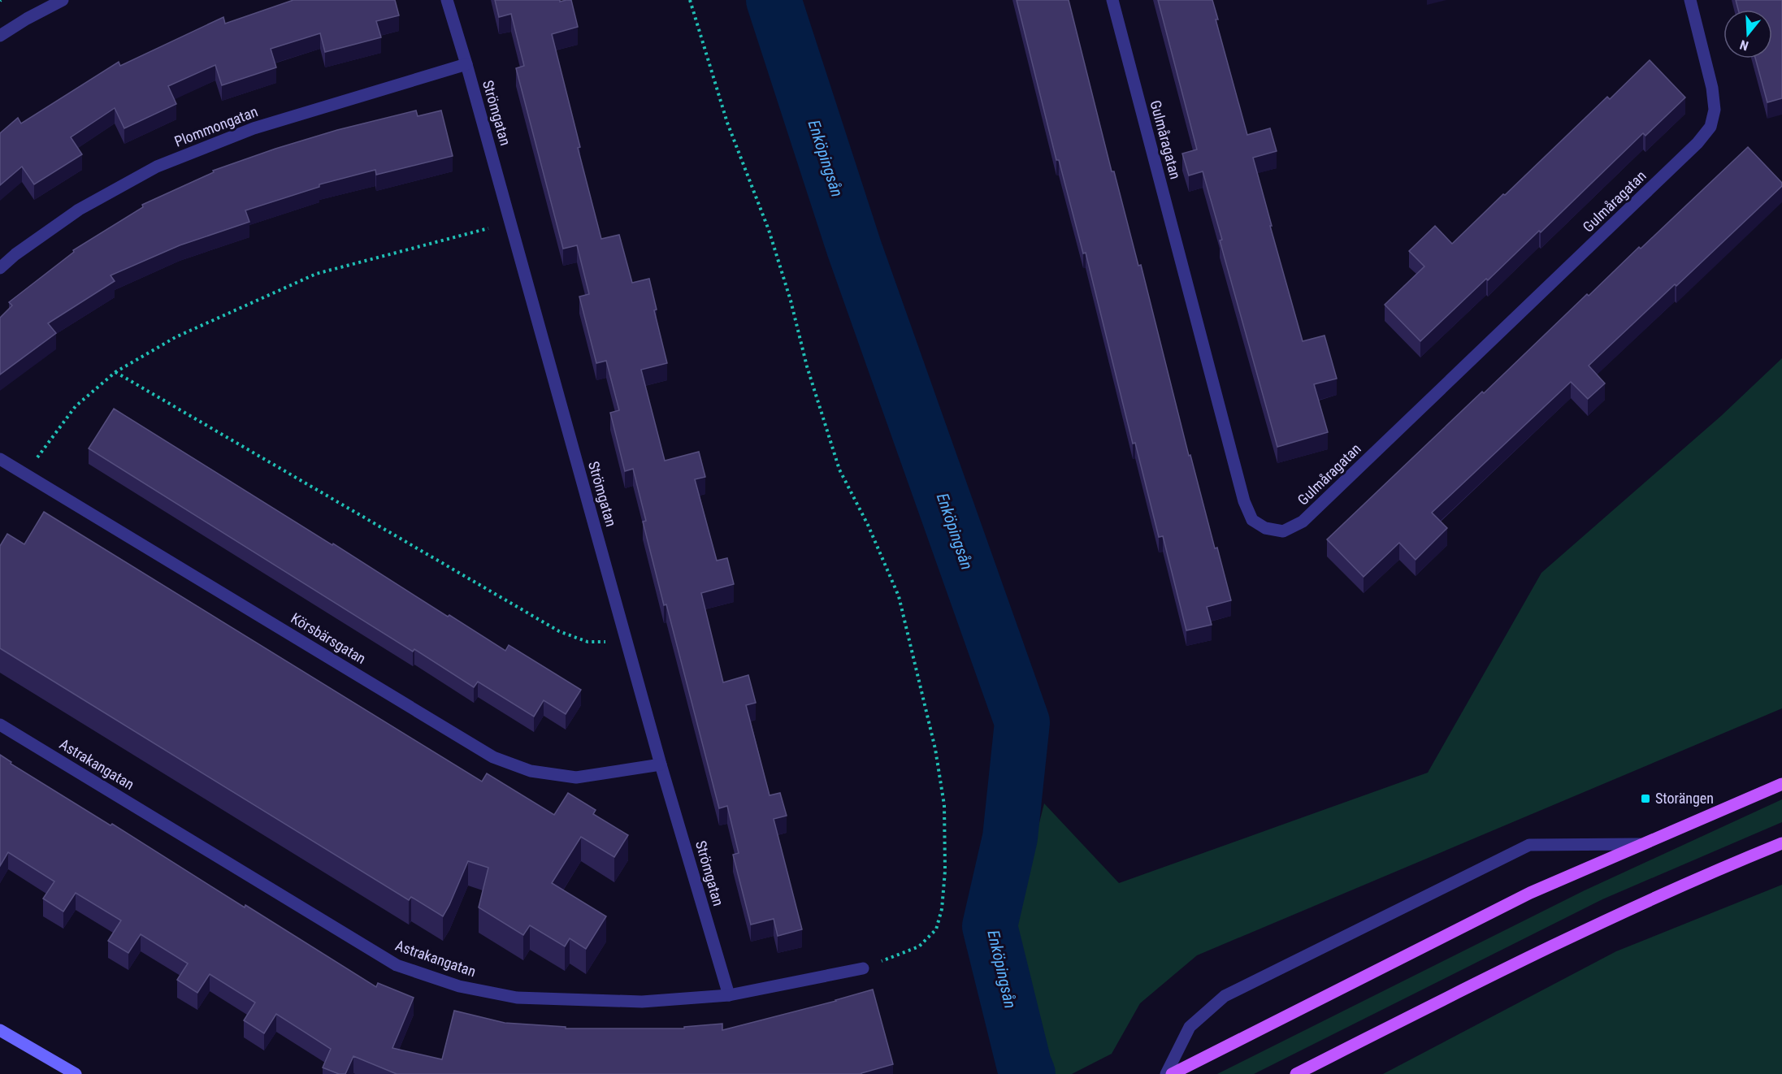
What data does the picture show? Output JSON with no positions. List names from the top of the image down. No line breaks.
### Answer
{"streets":{"street":["Strömgatan","Plommongatan","Gulmåragatan","Körsbärsgatan","Astrakangatan"]},"crossings":[["Strömgatan","Plommongatan"],["Strömgatan","Körsbärsgatan"],["Strömgatan","Astrakangatan"]],"water":["Enköpingsån"],"places":{"transit":["Storängen"]},"north":"bottom"}
